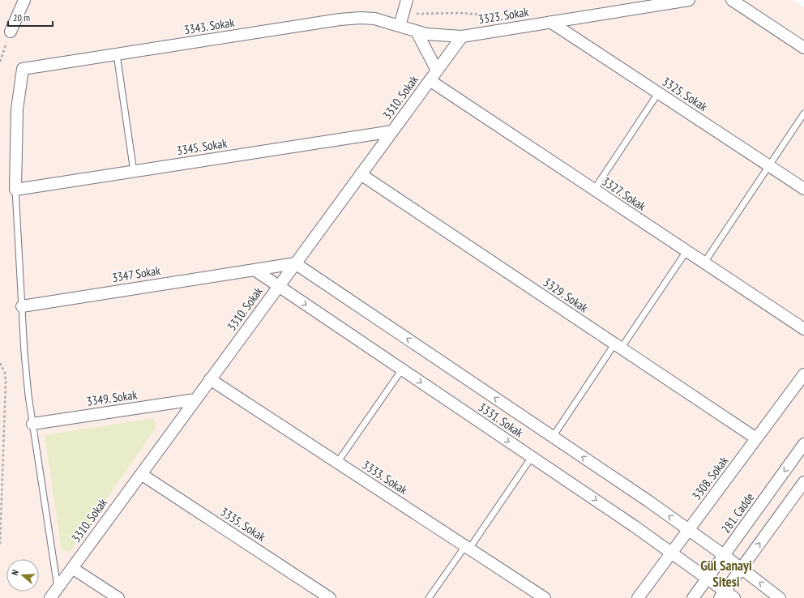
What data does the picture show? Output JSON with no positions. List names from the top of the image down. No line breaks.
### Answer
{"streets":{"street":["3323. Sokak","3343. Sokak","3325. Sokak","3310. Sokak","3345. Sokak","3327. Sokak","3347 Sokak","3329. Sokak","3349. Sokak","3331. Sokak","3333. Sokak","3308. Sokak","281. Cadde","3335. Sokak"]},"crossings":[["3323. Sokak","3343. Sokak"],["3323. Sokak","3325. Sokak"],["3323. Sokak","3310. Sokak"],["3343. Sokak","3345. Sokak"],["3310. Sokak","3345. Sokak"],["3310. Sokak","3327. Sokak"],["3310. Sokak","3347 Sokak"],["3310. Sokak","3329. Sokak"],["3310. Sokak","3349. Sokak"],["3310. Sokak","3331. Sokak"],["3310. Sokak","3333. Sokak"],["3310. Sokak","3335. Sokak"],["3347 Sokak","3331. Sokak"],["3329. Sokak","3308. Sokak"],["3331. Sokak","3308. Sokak"],["3331. Sokak","281. Cadde"]],"districts":["Gül Sanayi Sitesi"],"scale_bar":"20 m","north":"left"}
